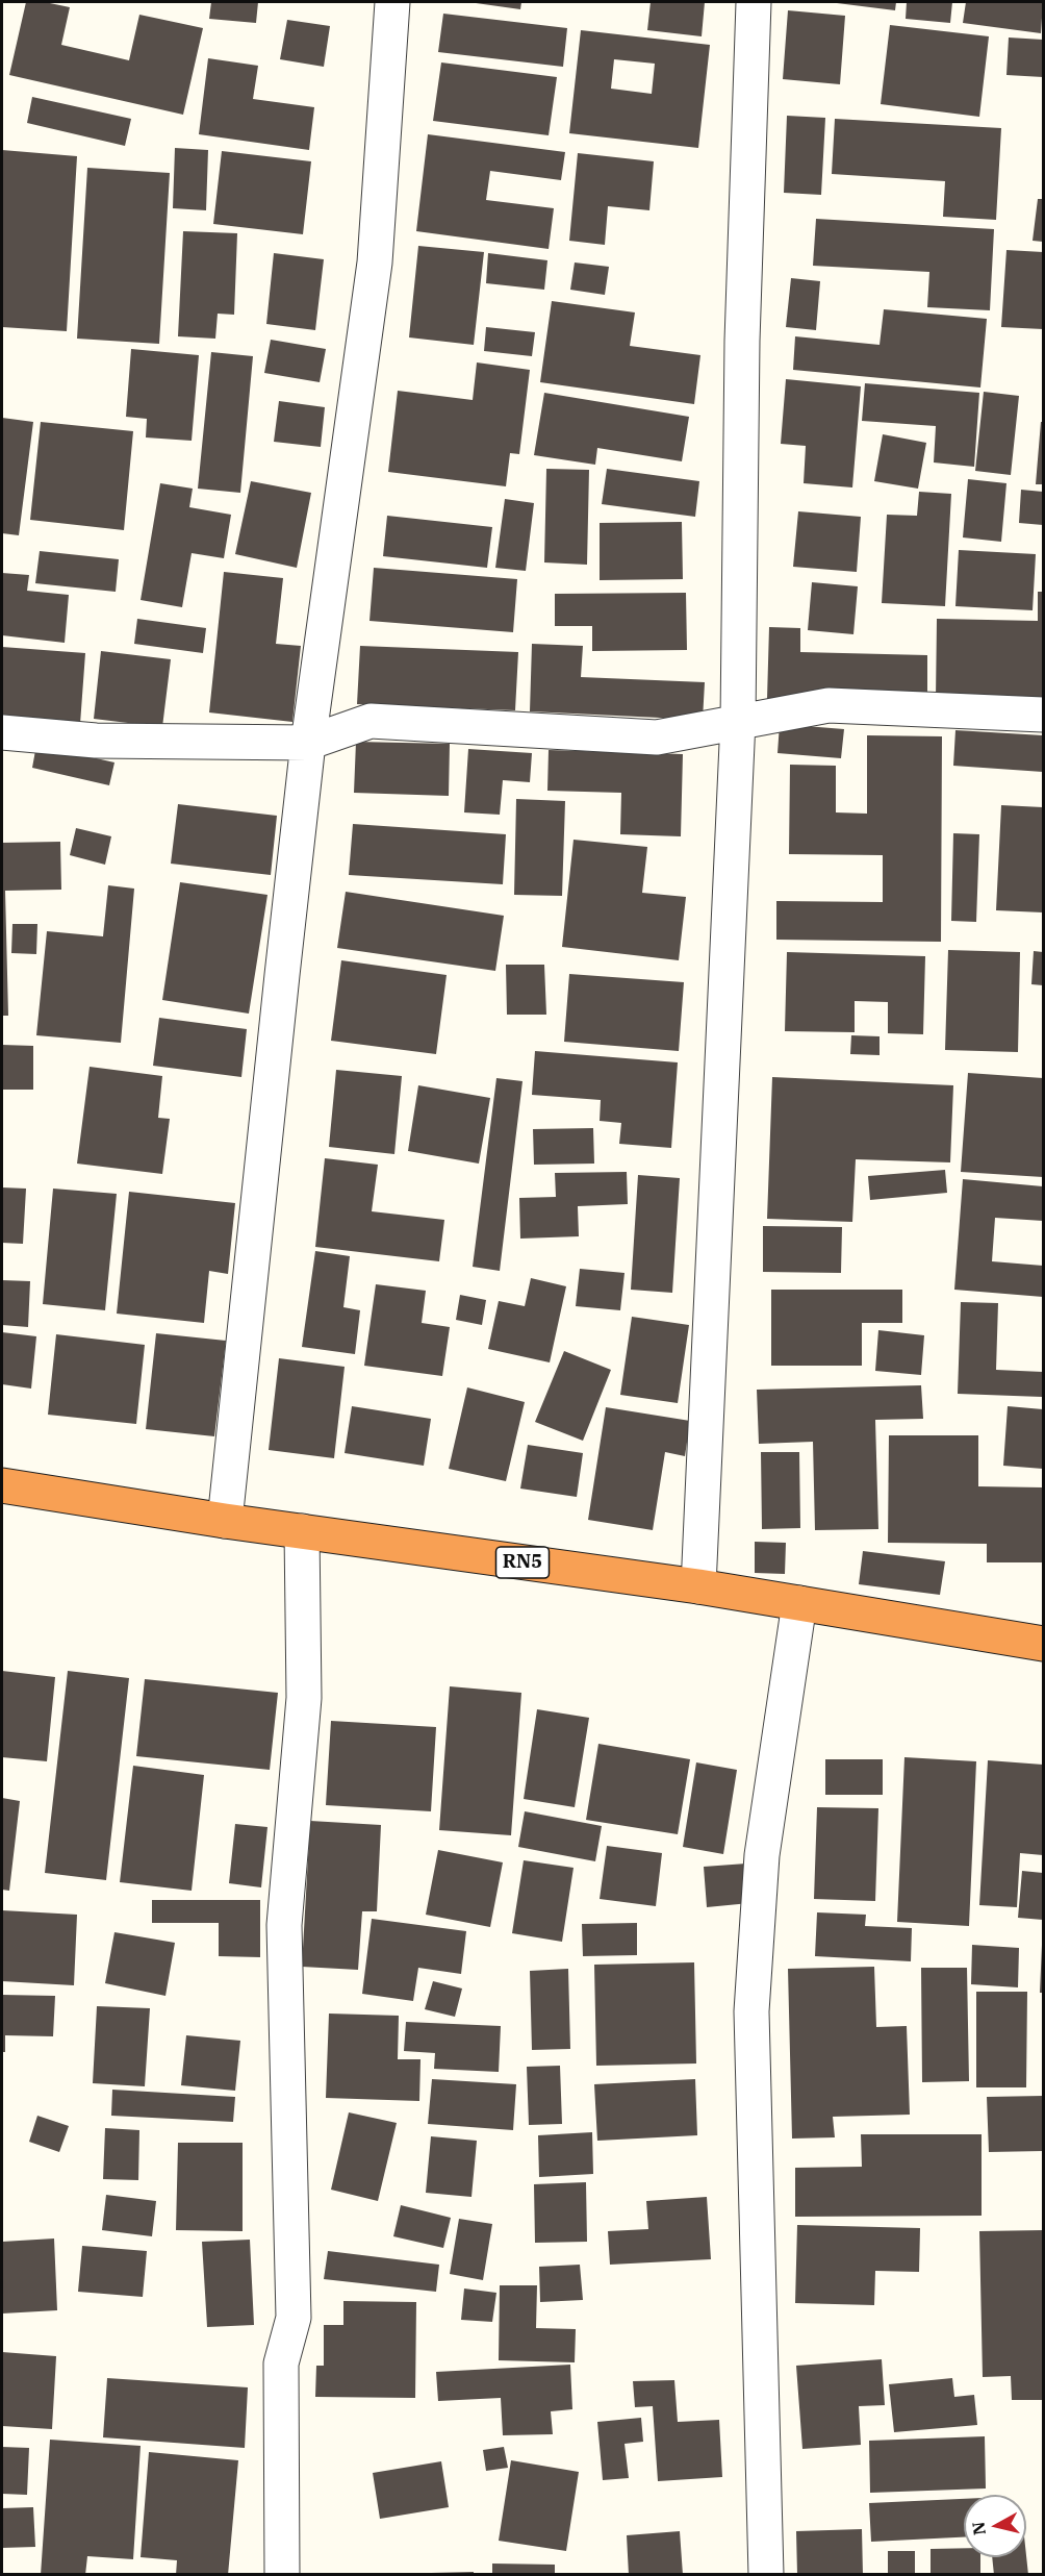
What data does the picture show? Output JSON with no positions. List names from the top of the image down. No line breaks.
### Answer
{"streets":{"highway":["RN5"]},"north":"left"}
